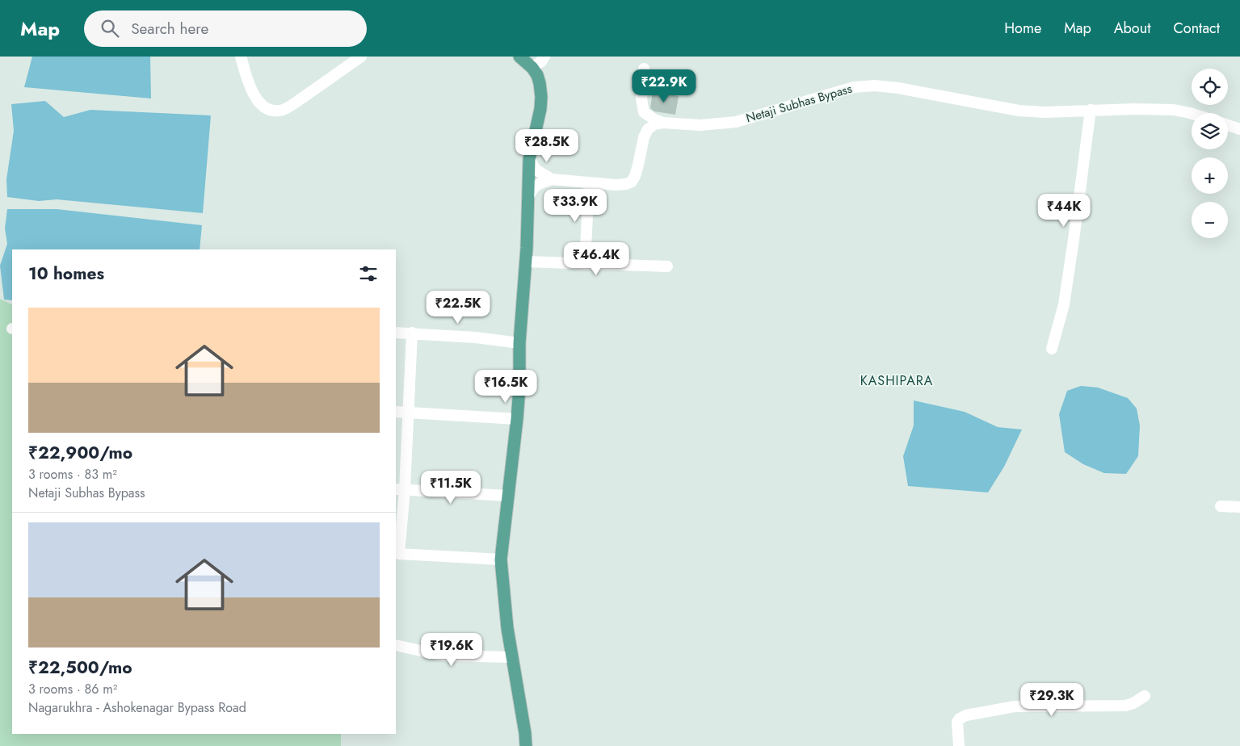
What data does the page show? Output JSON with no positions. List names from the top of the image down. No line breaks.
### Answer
{"streets":{"street":["Netaji Subhas Bypass"]},"districts":["KASHIPARA"],"page":{"header":"Map","search":"Search here","nav":["Home","Map","About","Contact"],"map_buttons":["+","−"],"price":["₹22.9K","₹28.5K","₹33.9K","₹44K","₹46.4K","₹22.5K","₹16.5K","₹11.5K","₹19.6K","₹29.3K"],"heading":"10 homes","list":[{"name":"₹22,900/mo","note":"3 rooms · 83 m² · Netaji Subhas Bypass"},{"name":"₹22,500/mo","note":"3 rooms · 86 m² · Nagarukhra - Ashokenagar Bypass Road"}]}}
